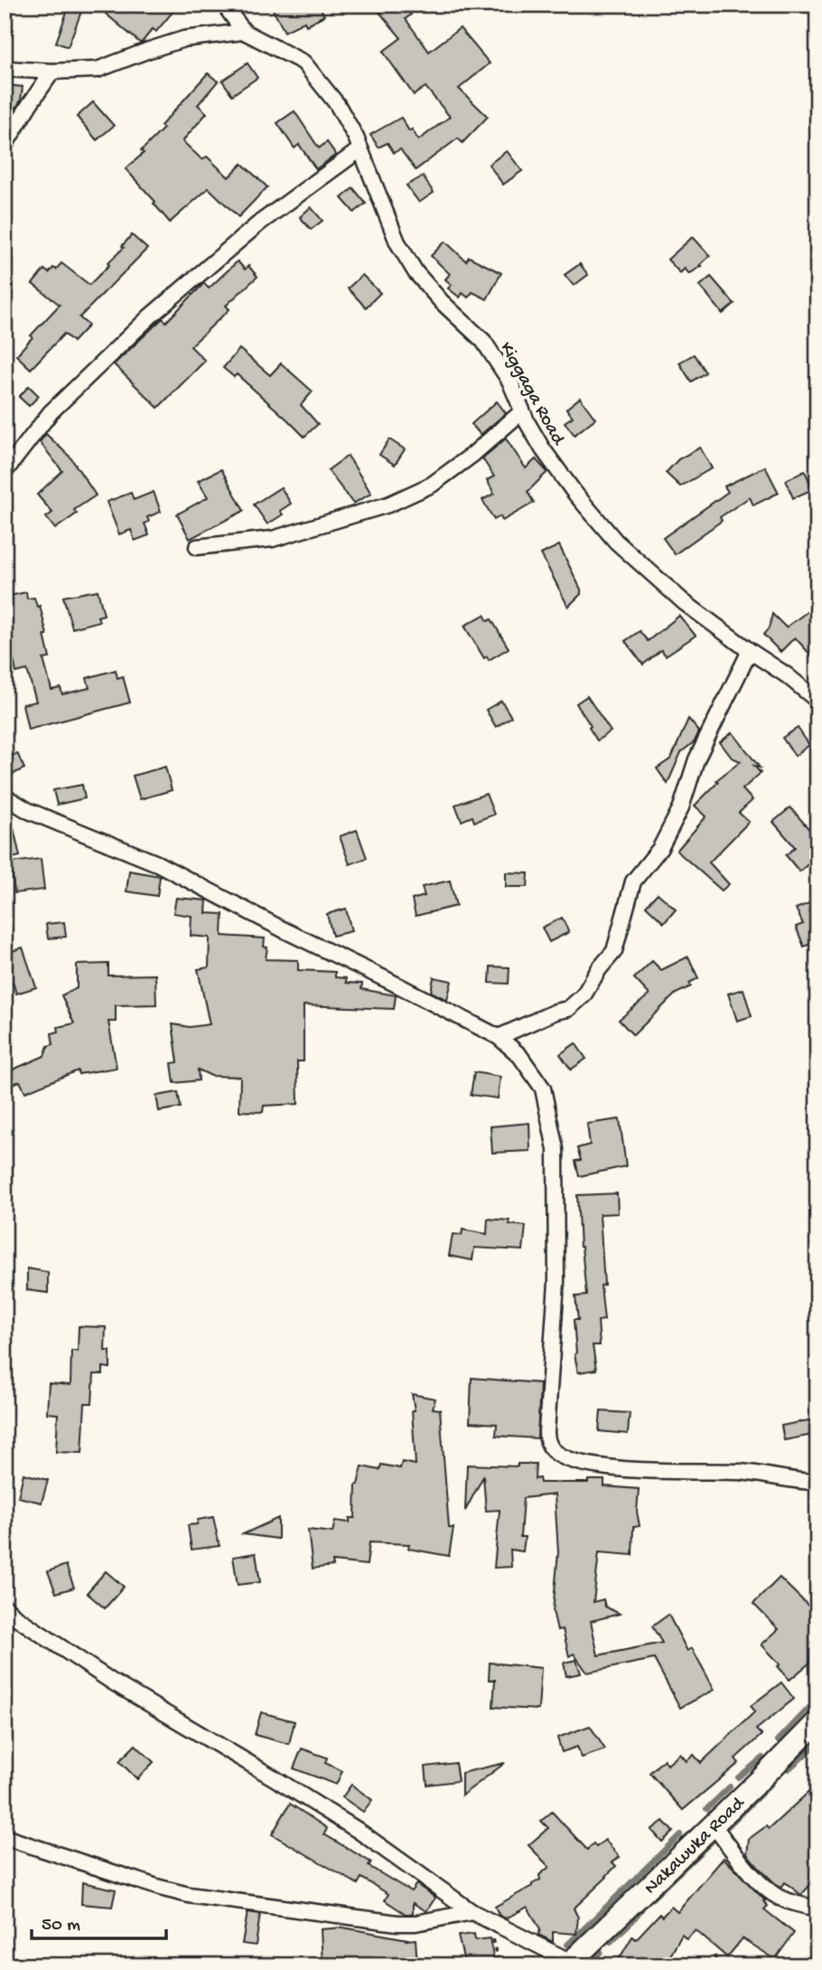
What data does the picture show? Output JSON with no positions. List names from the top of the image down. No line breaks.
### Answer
{"streets":{"main road":["Nakawuka Road"],"street":["Kiggaga Road"]},"scale_bar":"50 m"}
